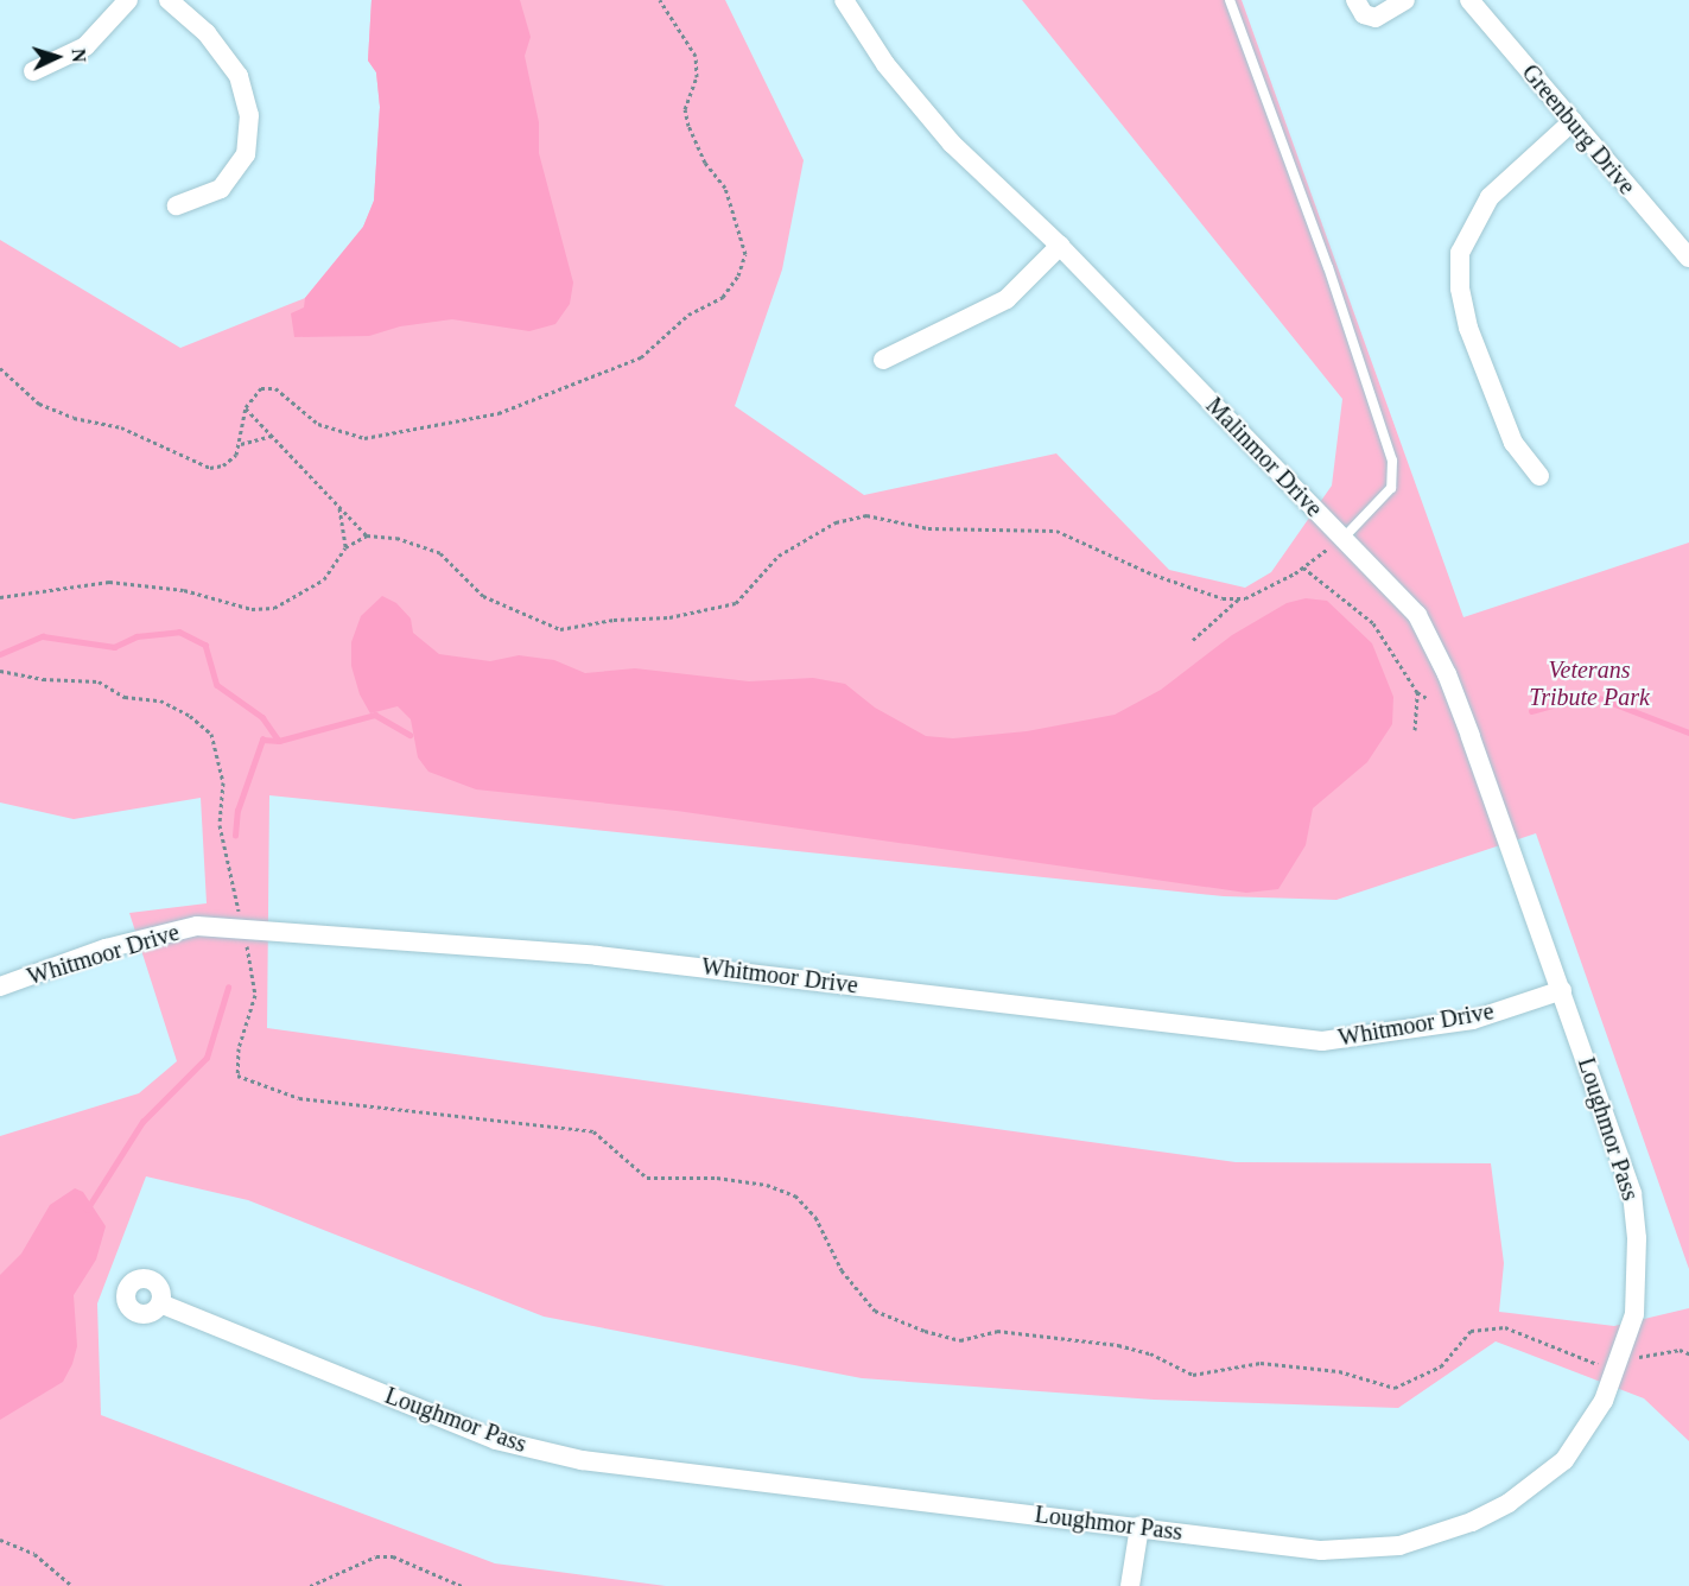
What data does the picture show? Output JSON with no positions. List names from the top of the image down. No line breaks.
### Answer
{"streets":{"street":["Greenburg Drive","Malinmor Drive","Whitmoor Drive","Loughmor Pass"]},"crossings":[["Malinmor Drive","Whitmoor Drive"],["Malinmor Drive","Loughmor Pass"],["Whitmoor Drive","Loughmor Pass"]],"parks":["Veterans Tribute Park"],"north":"right"}
